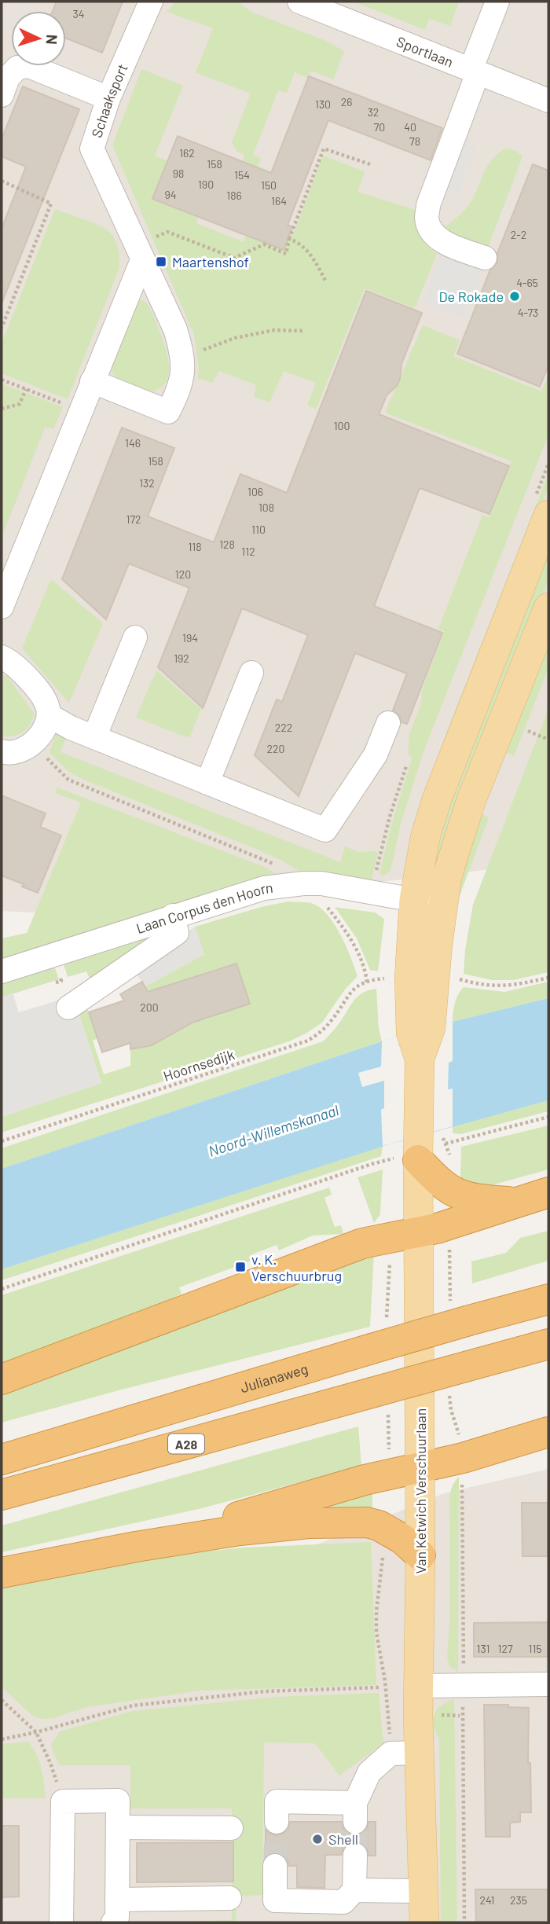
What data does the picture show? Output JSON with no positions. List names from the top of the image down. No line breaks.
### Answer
{"streets":{"highway":["Julianaweg","A28"],"main road":["Van Ketwich Verschuurlaan"],"street":["Sportlaan","Schaaksport","Laan Corpus den Hoorn"],"path":["Hoornsedijk"]},"water":["Noord-Willemskanaal"],"places":{"transit":["Maartenshof","v. K. Verschuurbrug"],"other":["De Rokade","Shell"]},"house_numbers":["34","26","130","32","70","40","78","162","158","98","154","190","150","94","186","164","2-2","4-65","4-73","100","146","158","132","106","108","172","110","128","118","112","120","194","192","222","220","200","131","127","115","241","235"],"north":"right"}
